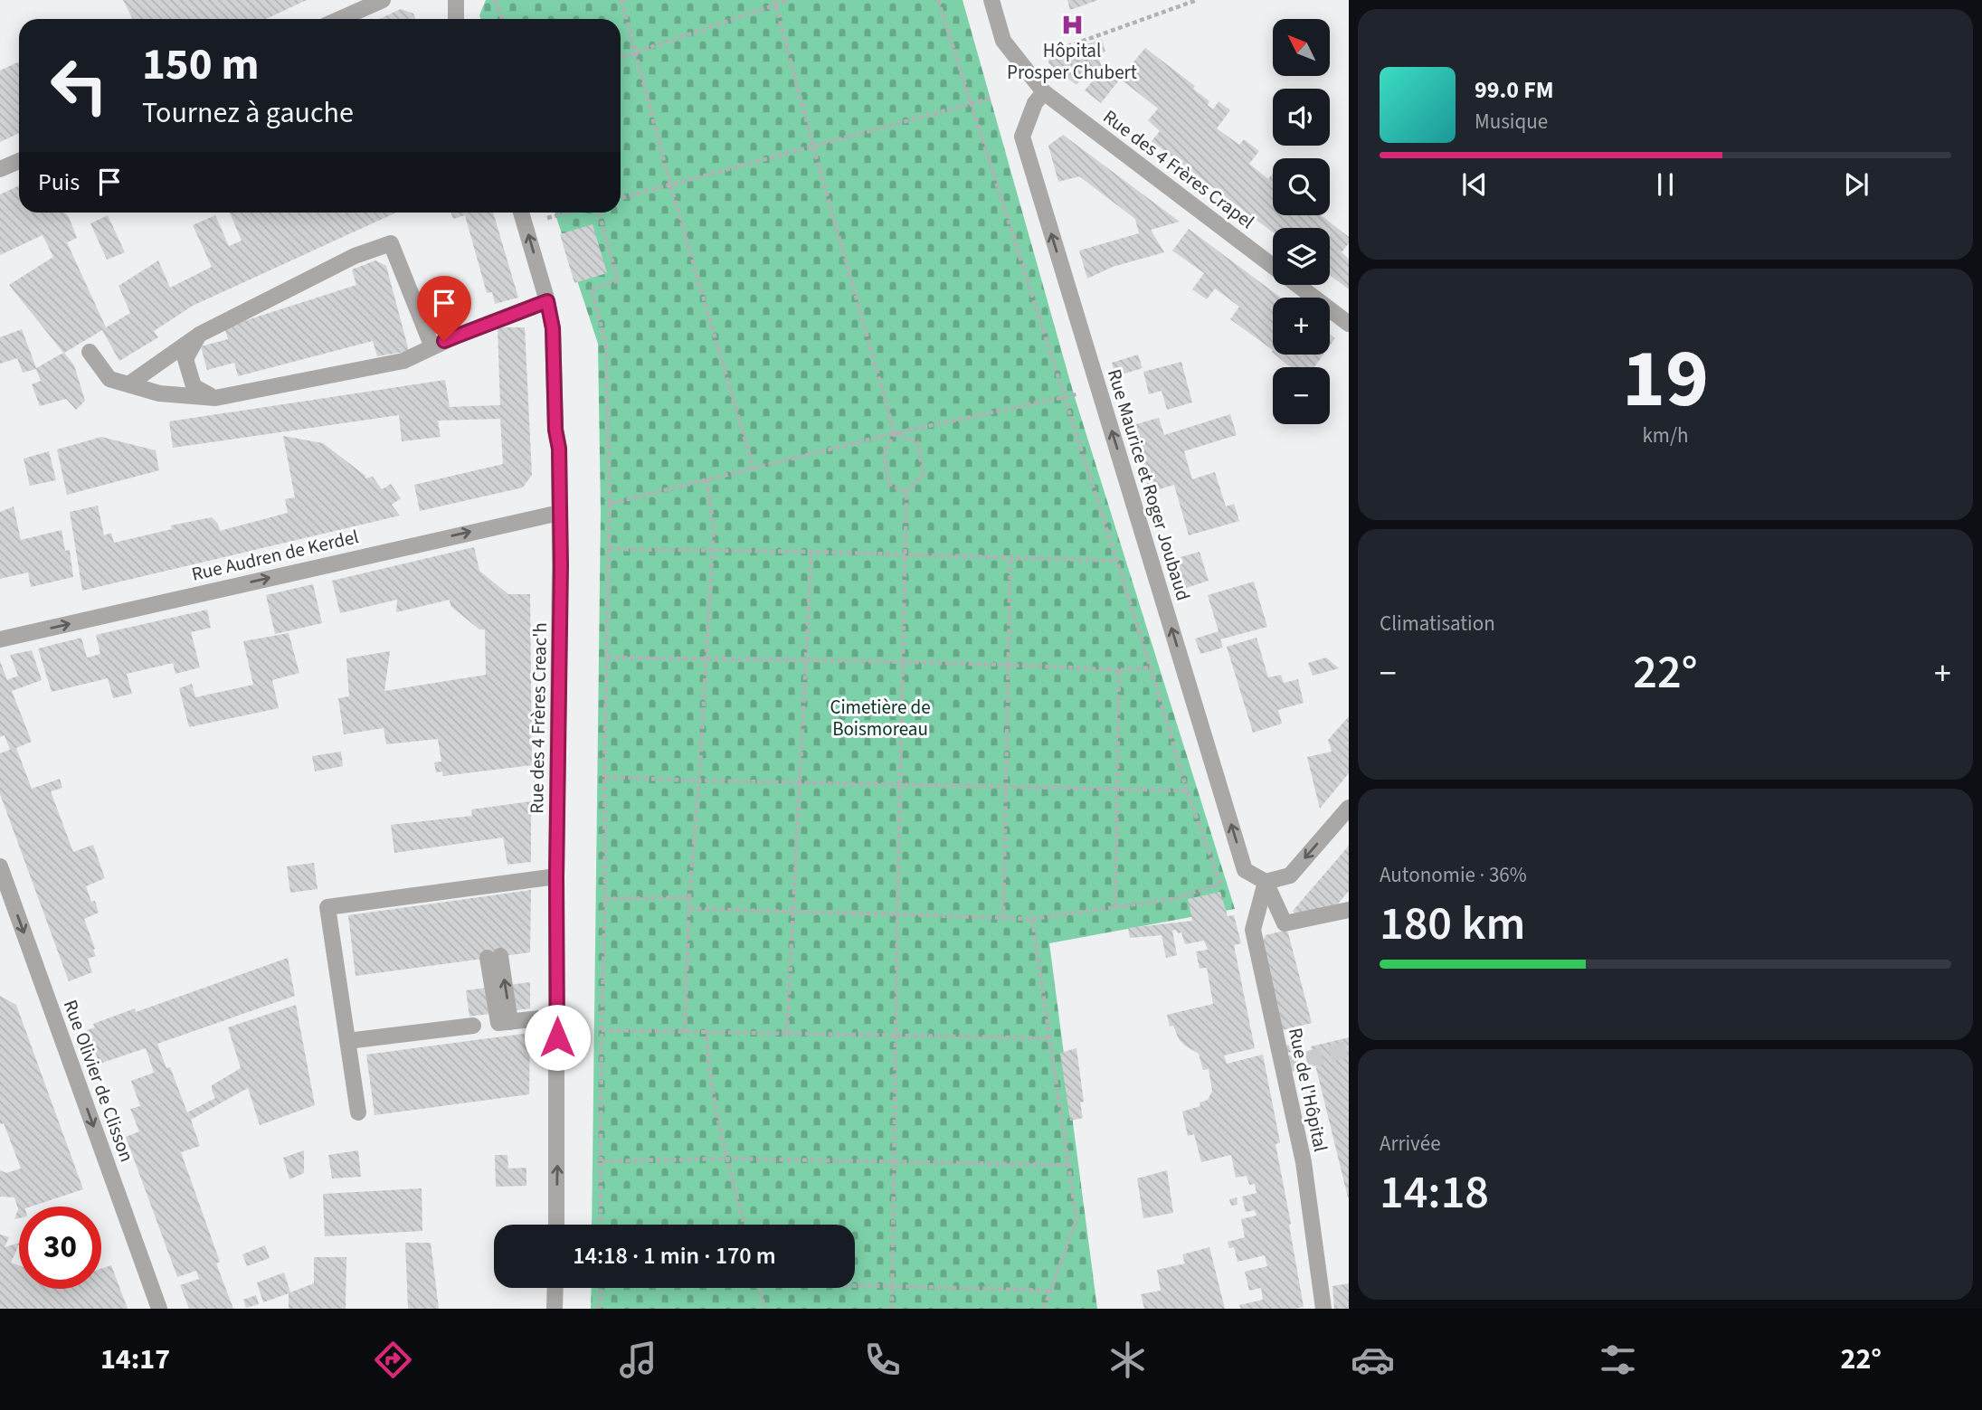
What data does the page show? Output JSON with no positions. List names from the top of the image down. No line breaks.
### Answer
{"streets":{"street":["Rue des 4 Frères Crapel","Rue Maurice et Roger Joubaud","Rue Audren de Kerdel","Rue des 4 Frères Creac'h","Rue Olivier de Clisson","Rue de l'Hôpital"]},"crossings":[["Rue des 4 Frères Crapel","Rue Maurice et Roger Joubaud"],["Rue Maurice et Roger Joubaud","Rue de l'Hôpital"],["Rue Audren de Kerdel","Rue des 4 Frères Creac'h"]],"one_way":["Rue Maurice et Roger Joubaud","Rue Audren de Kerdel","Rue Olivier de Clisson"],"parks":["Cimetière de Boismoreau"],"places":{"hospital":["Hôpital Prosper Chubert"]},"north":"top left","page":{"map_buttons":["+","−"],"turn":["150 m","Tournez à gauche"],"song":["99.0 FM","Musique"],"then":"Puis","tile":[["19","km/h"],"Climatisation",["Autonomie · 36%","180 km"],["Arrivée","14:18"]],"heat":["−","22°","+"],"limit":"30","trip":"14:18 · 1 min · 170 m","tabs":["14:17","22°"]}}
